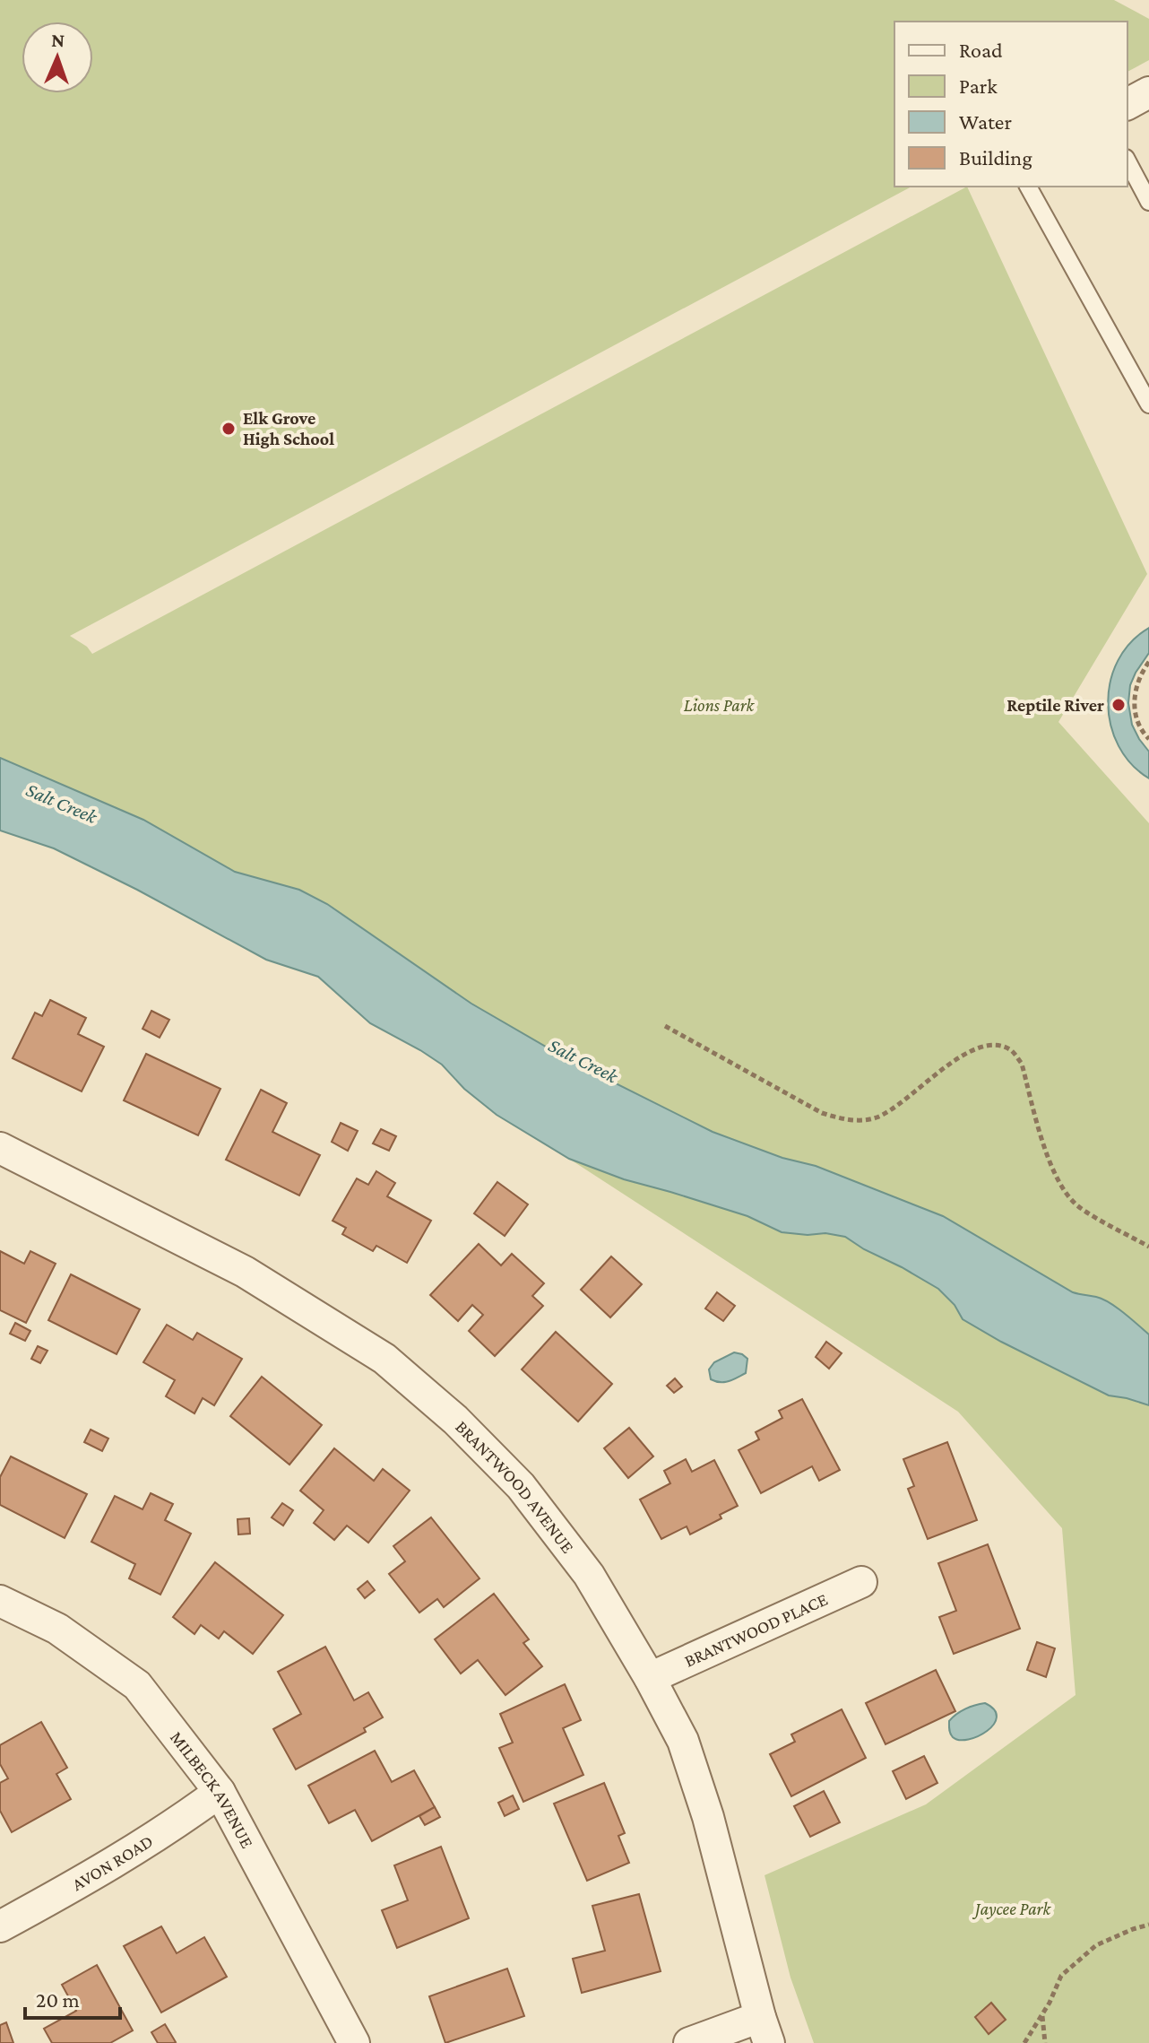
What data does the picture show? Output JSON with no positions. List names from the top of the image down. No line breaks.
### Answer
{"streets":{"street":["BRANTWOOD AVENUE","BRANTWOOD PLACE","MILBECK AVENUE","AVON ROAD"]},"crossings":[["BRANTWOOD AVENUE","BRANTWOOD PLACE"],["MILBECK AVENUE","AVON ROAD"]],"water":["Salt Creek"],"parks":["Lions Park","Jaycee Park"],"places":["Elk Grove High School","Reptile River"],"legend":["Road","Park","Water","Building"],"scale_bar":"20 m","north":"top"}
